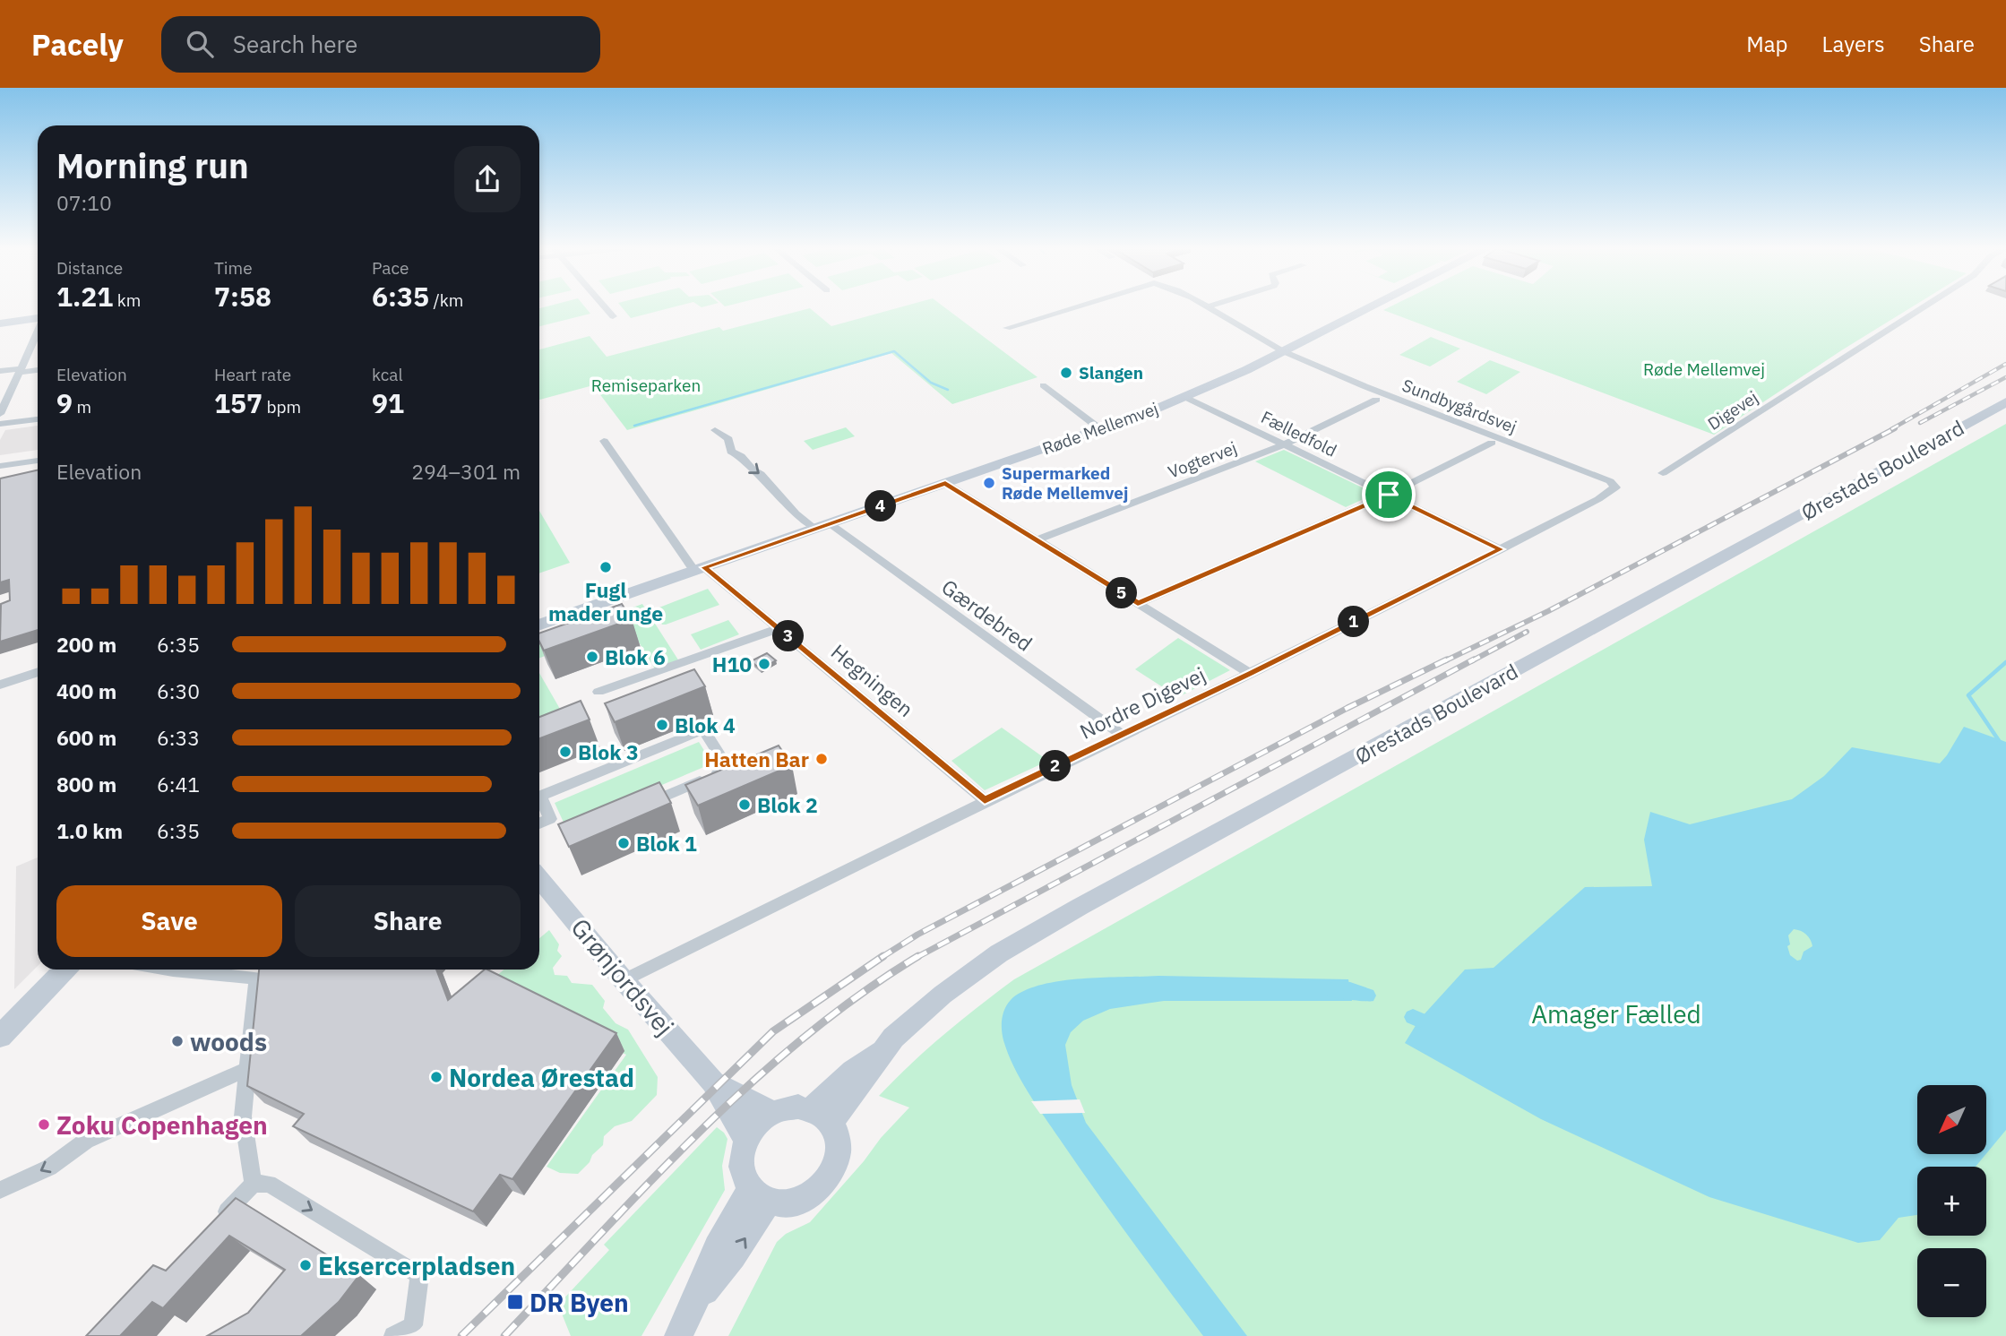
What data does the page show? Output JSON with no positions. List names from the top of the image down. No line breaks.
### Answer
{"streets":{"street":["Sundbygårdsvej","Digevej","Røde Mellemvej","Fælledfold","Vogtervej","Ørestads Boulevard","Gærdebred","Hegningen","Nordre Digevej","Grønjordsvej"]},"crossings":[["Sundbygårdsvej","Røde Mellemvej"],["Sundbygårdsvej","Nordre Digevej"],["Røde Mellemvej","Fælledfold"],["Røde Mellemvej","Gærdebred"],["Røde Mellemvej","Hegningen"],["Fælledfold","Vogtervej"],["Fælledfold","Nordre Digevej"],["Ørestads Boulevard","Grønjordsvej"],["Gærdebred","Nordre Digevej"],["Hegningen","Nordre Digevej"],["Nordre Digevej","Grønjordsvej"]],"parks":["Røde Mellemvej","Remiseparken","Amager Fælled"],"places":{"other":["Slangen","Supermarked Røde Mellemvej","Fugl mader unge","Blok 6","H10","Blok 4","Blok 3","Hatten Bar","Blok 2","Blok 1","woods","Nordea Ørestad","Zoku Copenhagen","Eksercerpladsen"],"transit":["DR Byen"]},"north":"bottom left","page":{"header":"Pacely","search":"Search here","nav":["Map","Layers","Share"],"heading":["Morning run","07:10"],"stats":[["Distance","1.21 km"],["Time","7:58"],["Pace","6:35 /km"],["Elevation","9 m"],["Heart rate","157 bpm"],["kcal","91"]],"chart":["Elevation","294–301 m"],"pins":["4","5","1","3","2"],"list":[{"name":"200 m","note":"6:35"},{"name":"400 m","note":"6:30"},{"name":"600 m","note":"6:33"},{"name":"800 m","note":"6:41"},{"name":"1.0 km","note":"6:35"}],"buttons":["Save","Share"],"map_buttons":["+","−"]}}
